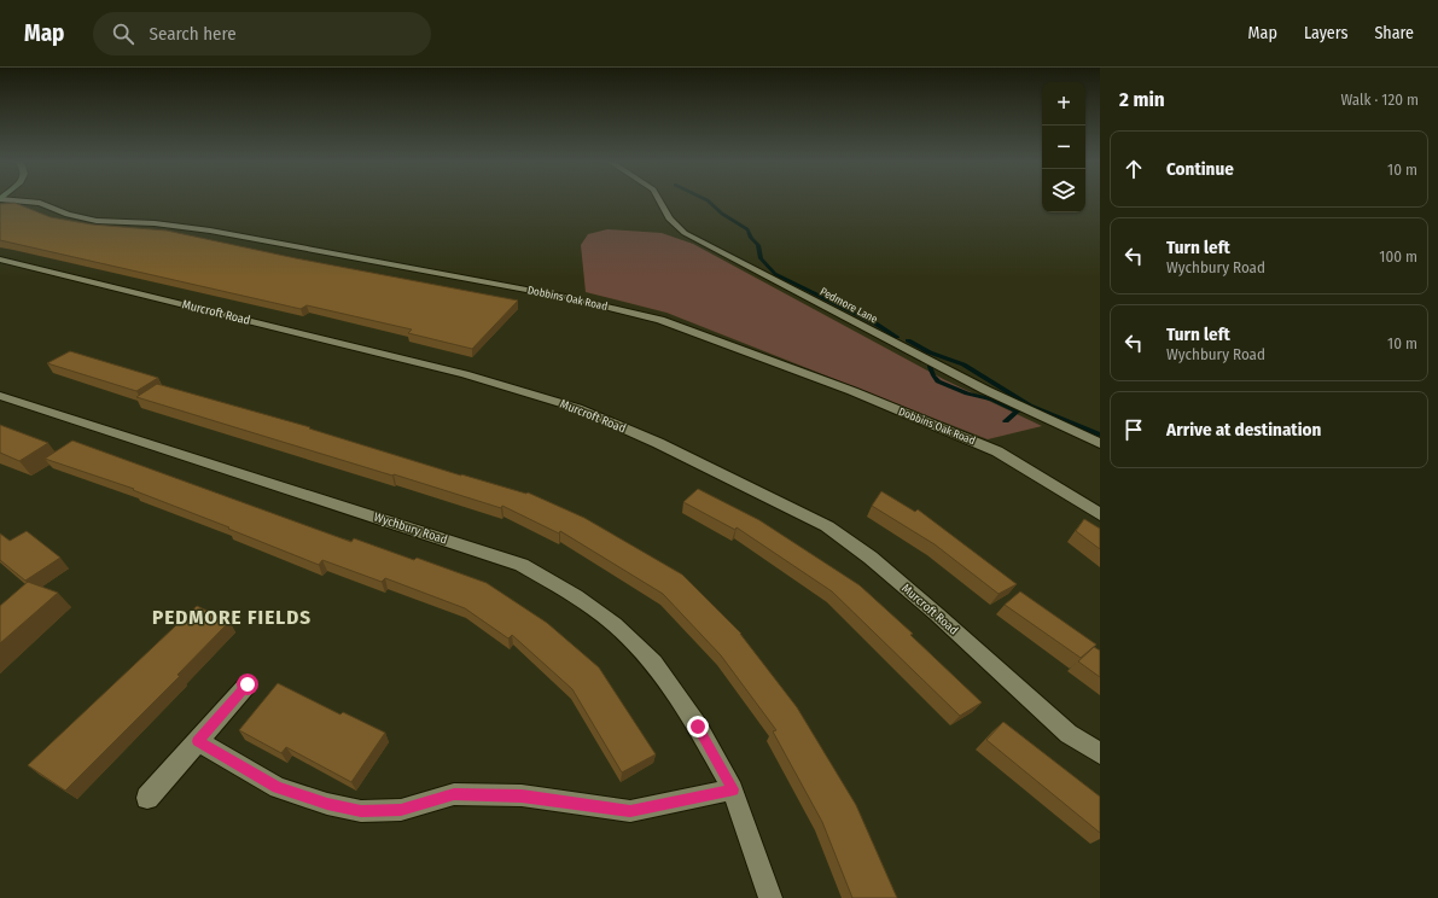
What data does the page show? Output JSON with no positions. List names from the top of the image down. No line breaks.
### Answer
{"streets":{"street":["Dobbins Oak Road","Pedmore Lane","Murcroft Road","Wychbury Road"]},"districts":["PEDMORE FIELDS"],"page":{"header":"Map","search":"Search here","nav":["Map","Layers","Share"],"heading":["2 min","Walk · 120 m"],"map_buttons":["+","−"],"list":[["Continue","10 m"],["Turn left","Wychbury Road","100 m"],["Turn left","Wychbury Road","10 m"],"Arrive at destination"]}}
